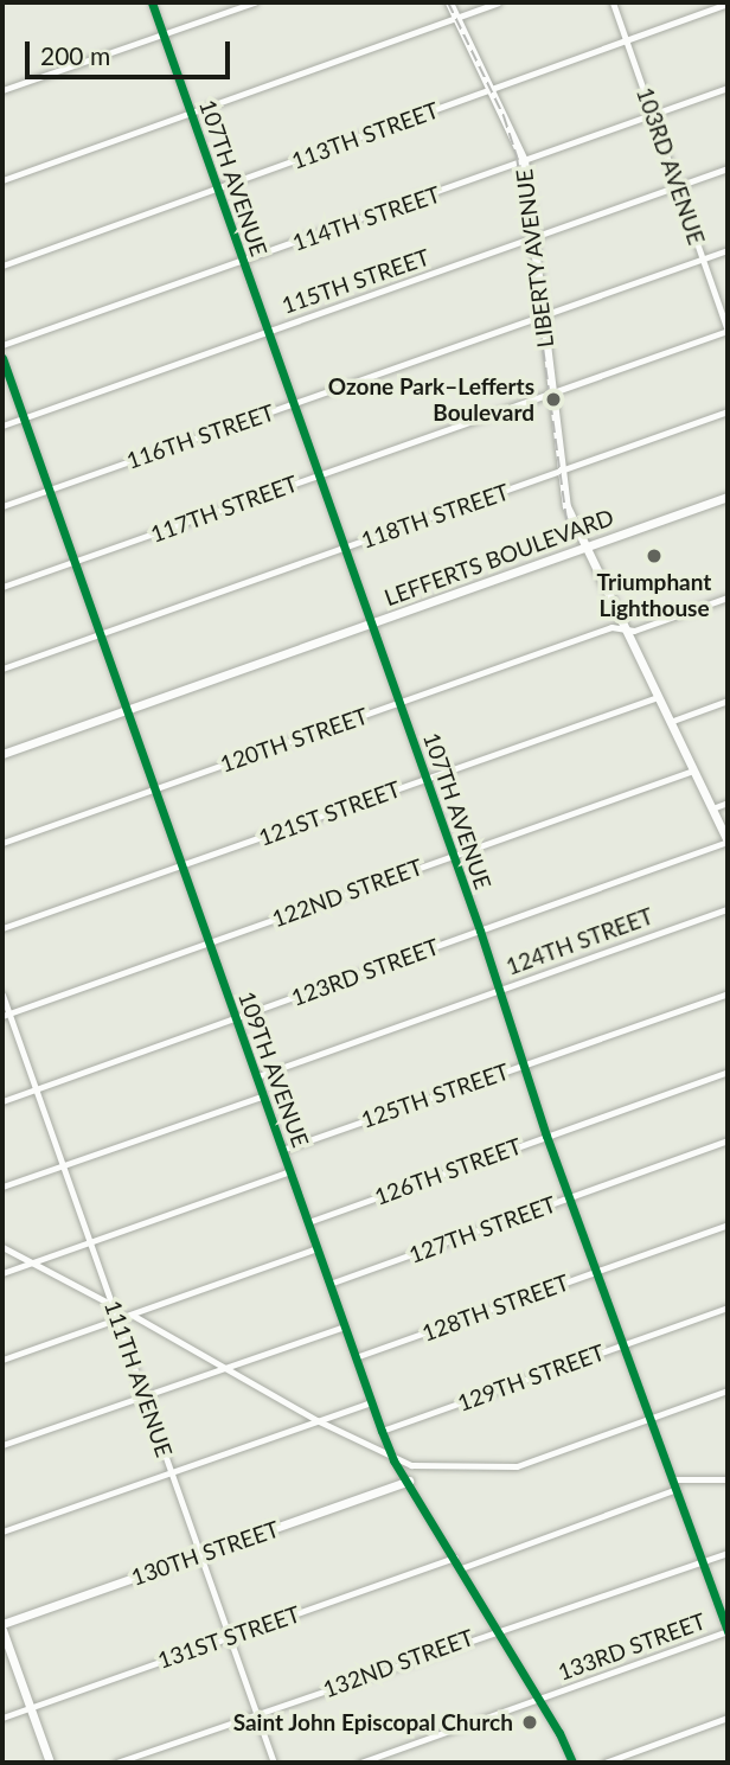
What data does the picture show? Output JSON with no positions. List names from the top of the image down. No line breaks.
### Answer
{"streets":{"street":["113TH STREET","103RD AVENUE","107TH AVENUE","114TH STREET","LIBERTY AVENUE","115TH STREET","116TH STREET","117TH STREET","118TH STREET","LEFFERTS BOULEVARD","120TH STREET","121ST STREET","122ND STREET","124TH STREET","123RD STREET","109TH AVENUE","125TH STREET","126TH STREET","127TH STREET","128TH STREET","129TH STREET","111TH AVENUE","130TH STREET","131ST STREET","133RD STREET","132ND STREET"]},"crossings":[["113TH STREET","103RD AVENUE"],["113TH STREET","107TH AVENUE"],["113TH STREET","LIBERTY AVENUE"],["103RD AVENUE","114TH STREET"],["103RD AVENUE","115TH STREET"],["103RD AVENUE","116TH STREET"],["103RD AVENUE","117TH STREET"],["107TH AVENUE","114TH STREET"],["107TH AVENUE","115TH STREET"],["107TH AVENUE","116TH STREET"],["107TH AVENUE","117TH STREET"],["107TH AVENUE","118TH STREET"],["107TH AVENUE","LEFFERTS BOULEVARD"],["107TH AVENUE","120TH STREET"],["107TH AVENUE","121ST STREET"],["107TH AVENUE","122ND STREET"],["107TH AVENUE","124TH STREET"],["107TH AVENUE","123RD STREET"],["107TH AVENUE","125TH STREET"],["107TH AVENUE","126TH STREET"],["107TH AVENUE","127TH STREET"],["107TH AVENUE","128TH STREET"],["107TH AVENUE","129TH STREET"],["107TH AVENUE","133RD STREET"],["107TH AVENUE","132ND STREET"],["114TH STREET","LIBERTY AVENUE"],["LIBERTY AVENUE","115TH STREET"],["LIBERTY AVENUE","116TH STREET"],["LIBERTY AVENUE","117TH STREET"],["LIBERTY AVENUE","118TH STREET"],["LIBERTY AVENUE","LEFFERTS BOULEVARD"],["LIBERTY AVENUE","120TH STREET"],["LIBERTY AVENUE","121ST STREET"],["LIBERTY AVENUE","122ND STREET"],["LIBERTY AVENUE","123RD STREET"],["115TH STREET","109TH AVENUE"],["116TH STREET","109TH AVENUE"],["117TH STREET","109TH AVENUE"],["118TH STREET","109TH AVENUE"],["LEFFERTS BOULEVARD","109TH AVENUE"],["120TH STREET","109TH AVENUE"],["121ST STREET","109TH AVENUE"],["122ND STREET","109TH AVENUE"],["122ND STREET","111TH AVENUE"],["124TH STREET","109TH AVENUE"],["123RD STREET","109TH AVENUE"],["123RD STREET","111TH AVENUE"],["109TH AVENUE","125TH STREET"],["109TH AVENUE","126TH STREET"],["109TH AVENUE","127TH STREET"],["109TH AVENUE","128TH STREET"],["109TH AVENUE","129TH STREET"],["109TH AVENUE","130TH STREET"],["109TH AVENUE","131ST STREET"],["109TH AVENUE","133RD STREET"],["109TH AVENUE","132ND STREET"],["111TH AVENUE","130TH STREET"],["111TH AVENUE","131ST STREET"],["111TH AVENUE","132ND STREET"]],"places":["Ozone Park–Lefferts Boulevard","Triumphant Lighthouse","Saint John Episcopal Church"],"scale_bar":"200 m"}
